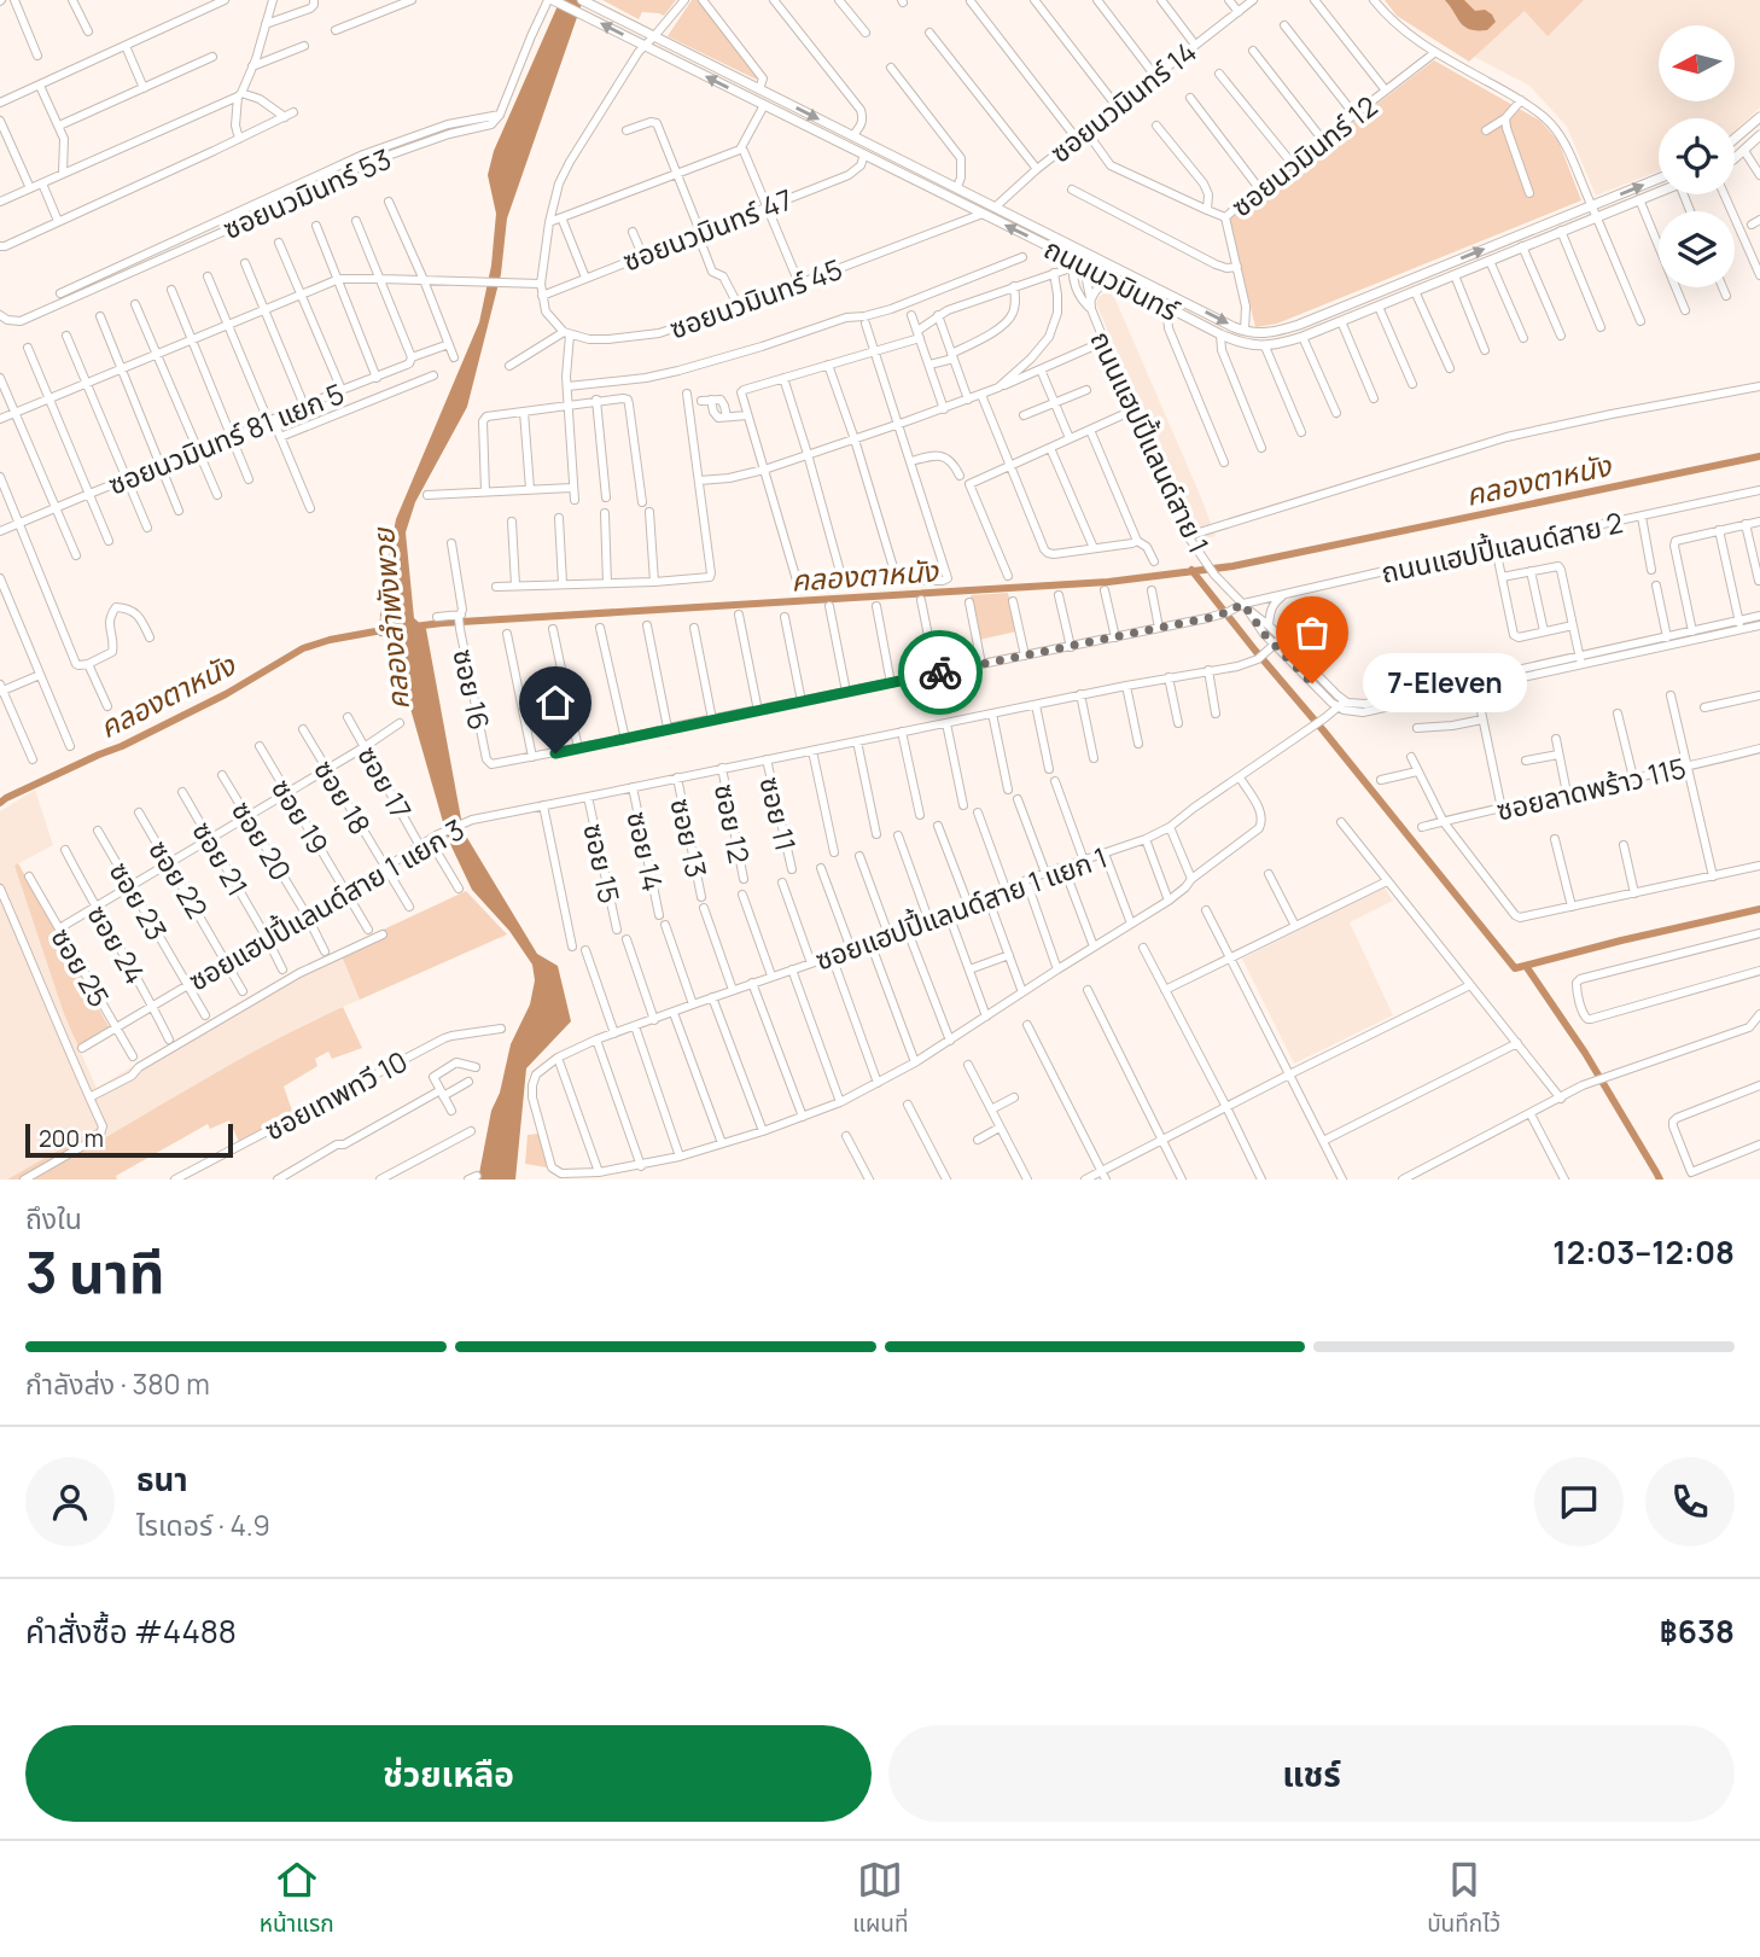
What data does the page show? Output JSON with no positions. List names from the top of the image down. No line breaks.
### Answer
{"streets":{"main road":["ถนนนวมินทร์"],"street":["ซอยนวมินทร์ 14","ซอยนวมินทร์ 12","ซอยนวมินทร์ 53","ซอยนวมินทร์ 47","ซอยนวมินทร์ 45","ซอยนวมินทร์ 81 แยก 5","ถนนแฮปปี้แลนด์สาย 1","ถนนแฮปปี้แลนด์สาย 2","ซอย 16","ซอย 17","ซอยลาดพร้าว 115","ซอย 18","ซอย 11","ซอย 19","ซอย 12","ซอย 13","ซอย 20","ซอย 14","ซอย 21","ซอย 15","ซอย 22","ซอย 23","ซอยแฮปปี้แลนด์สาย 1 แยก 3","ซอยแฮปปี้แลนด์สาย 1 แยก 1","ซอย 24","ซอย 25","ซอยเทพทวี 10"]},"crossings":[["ซอยนวมินทร์ 14","ถนนนวมินทร์"],["ซอยนวมินทร์ 12","ถนนนวมินทร์"],["ซอยนวมินทร์ 47","ถนนนวมินทร์"],["ถนนนวมินทร์","ซอยนวมินทร์ 45"],["ถนนนวมินทร์","ถนนแฮปปี้แลนด์สาย 1"],["ถนนแฮปปี้แลนด์สาย 1","ถนนแฮปปี้แลนด์สาย 2"],["ถนนแฮปปี้แลนด์สาย 1","ซอยแฮปปี้แลนด์สาย 1 แยก 3"],["ถนนแฮปปี้แลนด์สาย 1","ซอยแฮปปี้แลนด์สาย 1 แยก 1"],["ถนนแฮปปี้แลนด์สาย 2","ซอย 16"],["ซอย 17","ซอยแฮปปี้แลนด์สาย 1 แยก 3"],["ซอย 18","ซอยแฮปปี้แลนด์สาย 1 แยก 3"],["ซอย 11","ซอยแฮปปี้แลนด์สาย 1 แยก 3"],["ซอย 19","ซอยแฮปปี้แลนด์สาย 1 แยก 3"],["ซอย 12","ซอยแฮปปี้แลนด์สาย 1 แยก 3"],["ซอย 13","ซอยแฮปปี้แลนด์สาย 1 แยก 3"],["ซอย 20","ซอยแฮปปี้แลนด์สาย 1 แยก 3"],["ซอย 14","ซอยแฮปปี้แลนด์สาย 1 แยก 3"],["ซอย 21","ซอยแฮปปี้แลนด์สาย 1 แยก 3"],["ซอย 15","ซอยแฮปปี้แลนด์สาย 1 แยก 3"],["ซอย 22","ซอยแฮปปี้แลนด์สาย 1 แยก 3"],["ซอย 23","ซอยแฮปปี้แลนด์สาย 1 แยก 3"],["ซอยแฮปปี้แลนด์สาย 1 แยก 3","ซอย 24"],["ซอยแฮปปี้แลนด์สาย 1 แยก 3","ซอย 25"]],"water":["คลองตาหนัง","คลองลำพังพวย"],"places":["7-Eleven"],"scale_bar":"200 m","north":"left","page":{"bubble":"7-Eleven","scale":"200 m","heading":["3 นาที","ถึงใน","12:03–12:08"],"panel":["ธนา","ไรเดอร์ · 4.9","คำสั่งซื้อ #4488","฿638"],"bar":"กำลังส่ง · 380 m","buttons":["ช่วยเหลือ","แชร์"],"tabs":["หน้าแรก","แผนที่","บันทึกไว้"]}}
